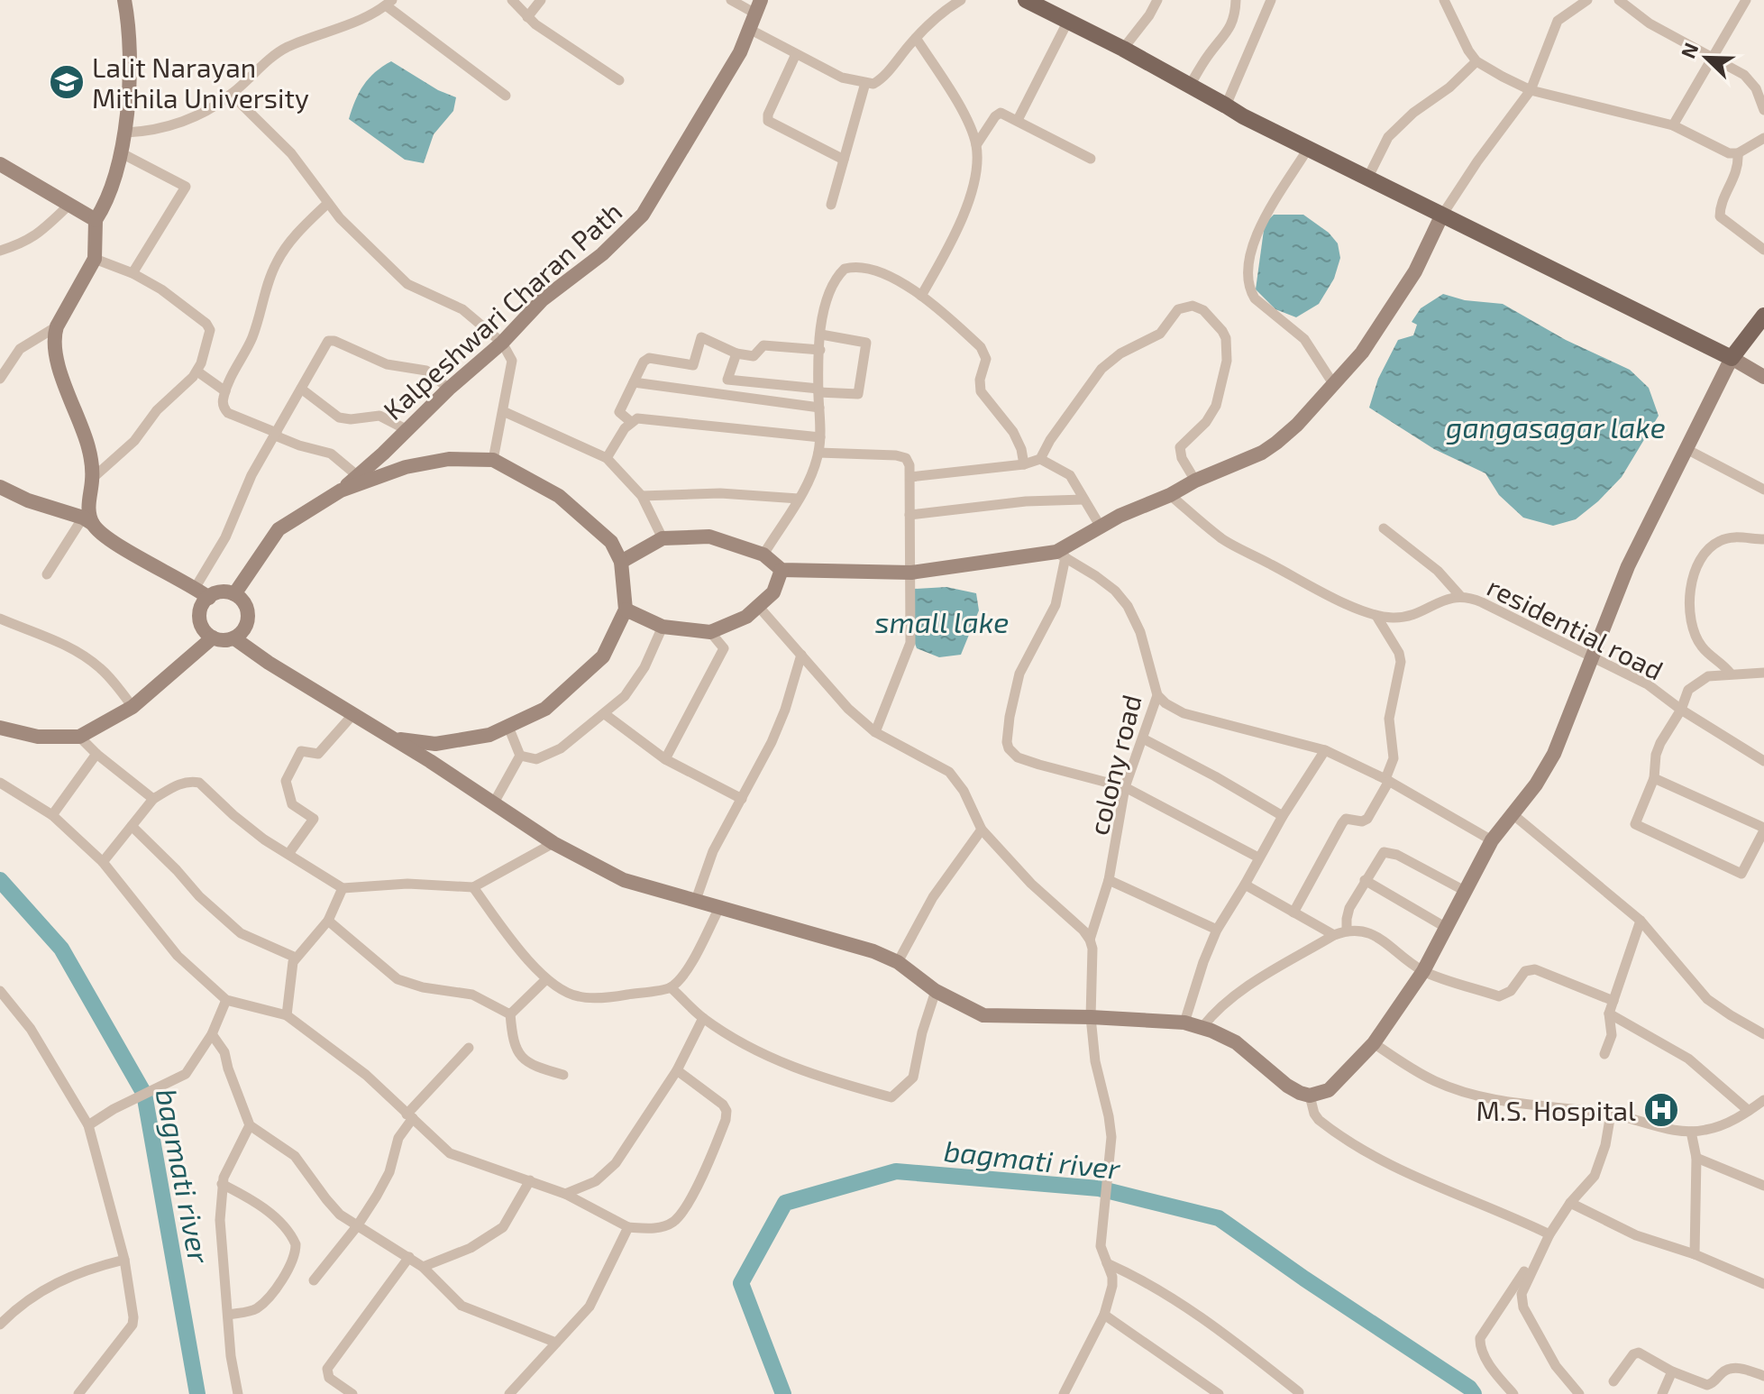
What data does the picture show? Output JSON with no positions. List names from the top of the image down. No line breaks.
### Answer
{"streets":{"street":["Kalpeshwari Charan Path","residential road","colony road"]},"water":["gangasagar lake","small lake","bagmati river"],"places":{"school or university":["Lalit Narayan Mithila University"],"hospital":["M.S. Hospital"]},"north":"top left"}
